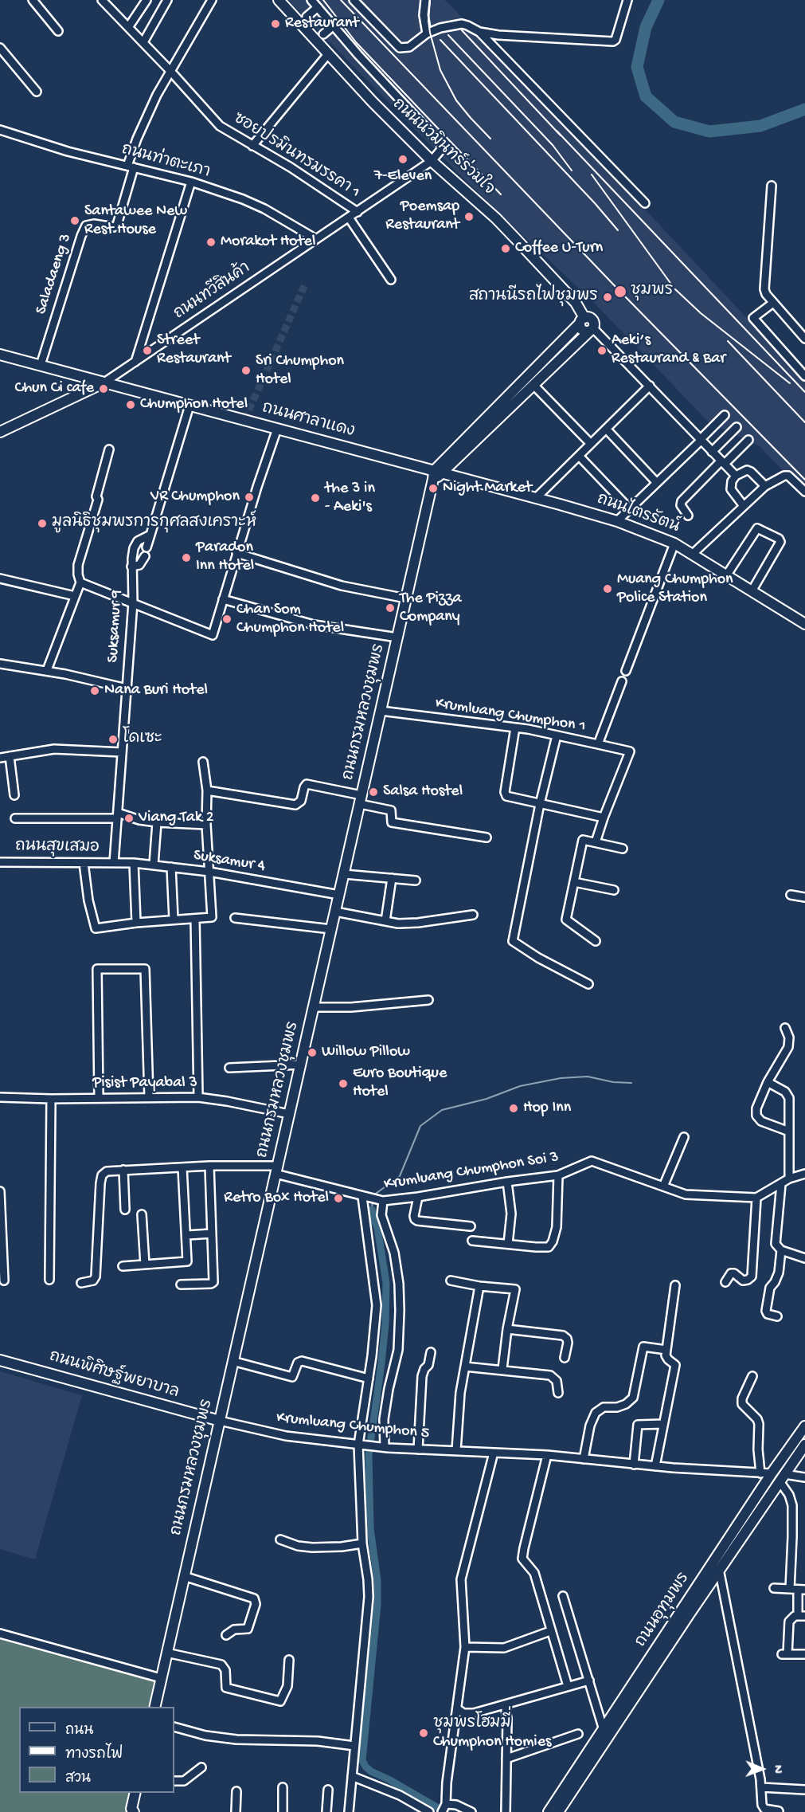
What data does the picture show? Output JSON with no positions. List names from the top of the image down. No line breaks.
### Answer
{"streets":{"street":["ถนนนวมินทร์ร่วมใจ","ซอยปรมินทรมรรคา 1","ถนนท่าตะเภา","Saladaeng 3","ถนนทวีสินค้า","ถนนศาลาแดง","ถนนไตรรัตน์","Suksamur 9","ถนนกรมหลวงชุมพร","Krumluang Chumphon 1","ถนนสุขเสมอ","Suksamur 4","Pisist Payabal 3","Krumluang Chumphon Soi 3","ถนนพิศิษฐ์พยาบาล","Krumluang Chumphon 5","ถนนอุทุมพร"]},"crossings":[["ถนนนวมินทร์ร่วมใจ","ถนนทวีสินค้า"],["ซอยปรมินทรมรรคา 1","ถนนทวีสินค้า"],["ถนนท่าตะเภา","Saladaeng 3"],["ถนนท่าตะเภา","ถนนทวีสินค้า"],["Saladaeng 3","ถนนศาลาแดง"],["ถนนทวีสินค้า","ถนนศาลาแดง"],["ถนนศาลาแดง","ถนนไตรรัตน์"],["ถนนศาลาแดง","ถนนกรมหลวงชุมพร"],["ถนนไตรรัตน์","ถนนกรมหลวงชุมพร"],["Suksamur 9","ถนนสุขเสมอ"],["Suksamur 9","Suksamur 4"],["ถนนกรมหลวงชุมพร","Krumluang Chumphon 1"],["ถนนกรมหลวงชุมพร","Suksamur 4"],["ถนนกรมหลวงชุมพร","Pisist Payabal 3"],["ถนนกรมหลวงชุมพร","Krumluang Chumphon Soi 3"],["ถนนกรมหลวงชุมพร","ถนนพิศิษฐ์พยาบาล"],["ถนนกรมหลวงชุมพร","Krumluang Chumphon 5"],["ถนนสุขเสมอ","Suksamur 4"],["ถนนพิศิษฐ์พยาบาล","Krumluang Chumphon 5"],["Krumluang Chumphon 5","ถนนอุทุมพร"]],"places":["Restaurant","7-Eleven","Poemsap Restaurant","Santawee New Rest House","Morakot Hotel","Coffee U-Turn","ชุมพร","สถานนีรถไฟชุมพร","Street Restaurant","Aeki’s Restaurand & Bar","Sri Chumphon Hotel","Chun Ci cafe","Chumphon Hotel","Night Market","VR Chumphon","the 3 in - Aeki's","มูลนิธิชุมพรการกุศลสงเคราะห์","Paradon Inn Hotel","Muang Chumphon Police Station","The Pizza Company","Chan Som Chumphon Hotel","Nana Buri Hotel","โดเซะ","Salsa Hostel","Viang Tak 2","Willow Pillow","Euro Boutique Hotel","Hop Inn","Retro Box Hotel","ชุมพรโฮมมี่ Chumphon Homies"],"legend":["ถนน","ทางรถไฟ","สวน"],"north":"right"}
